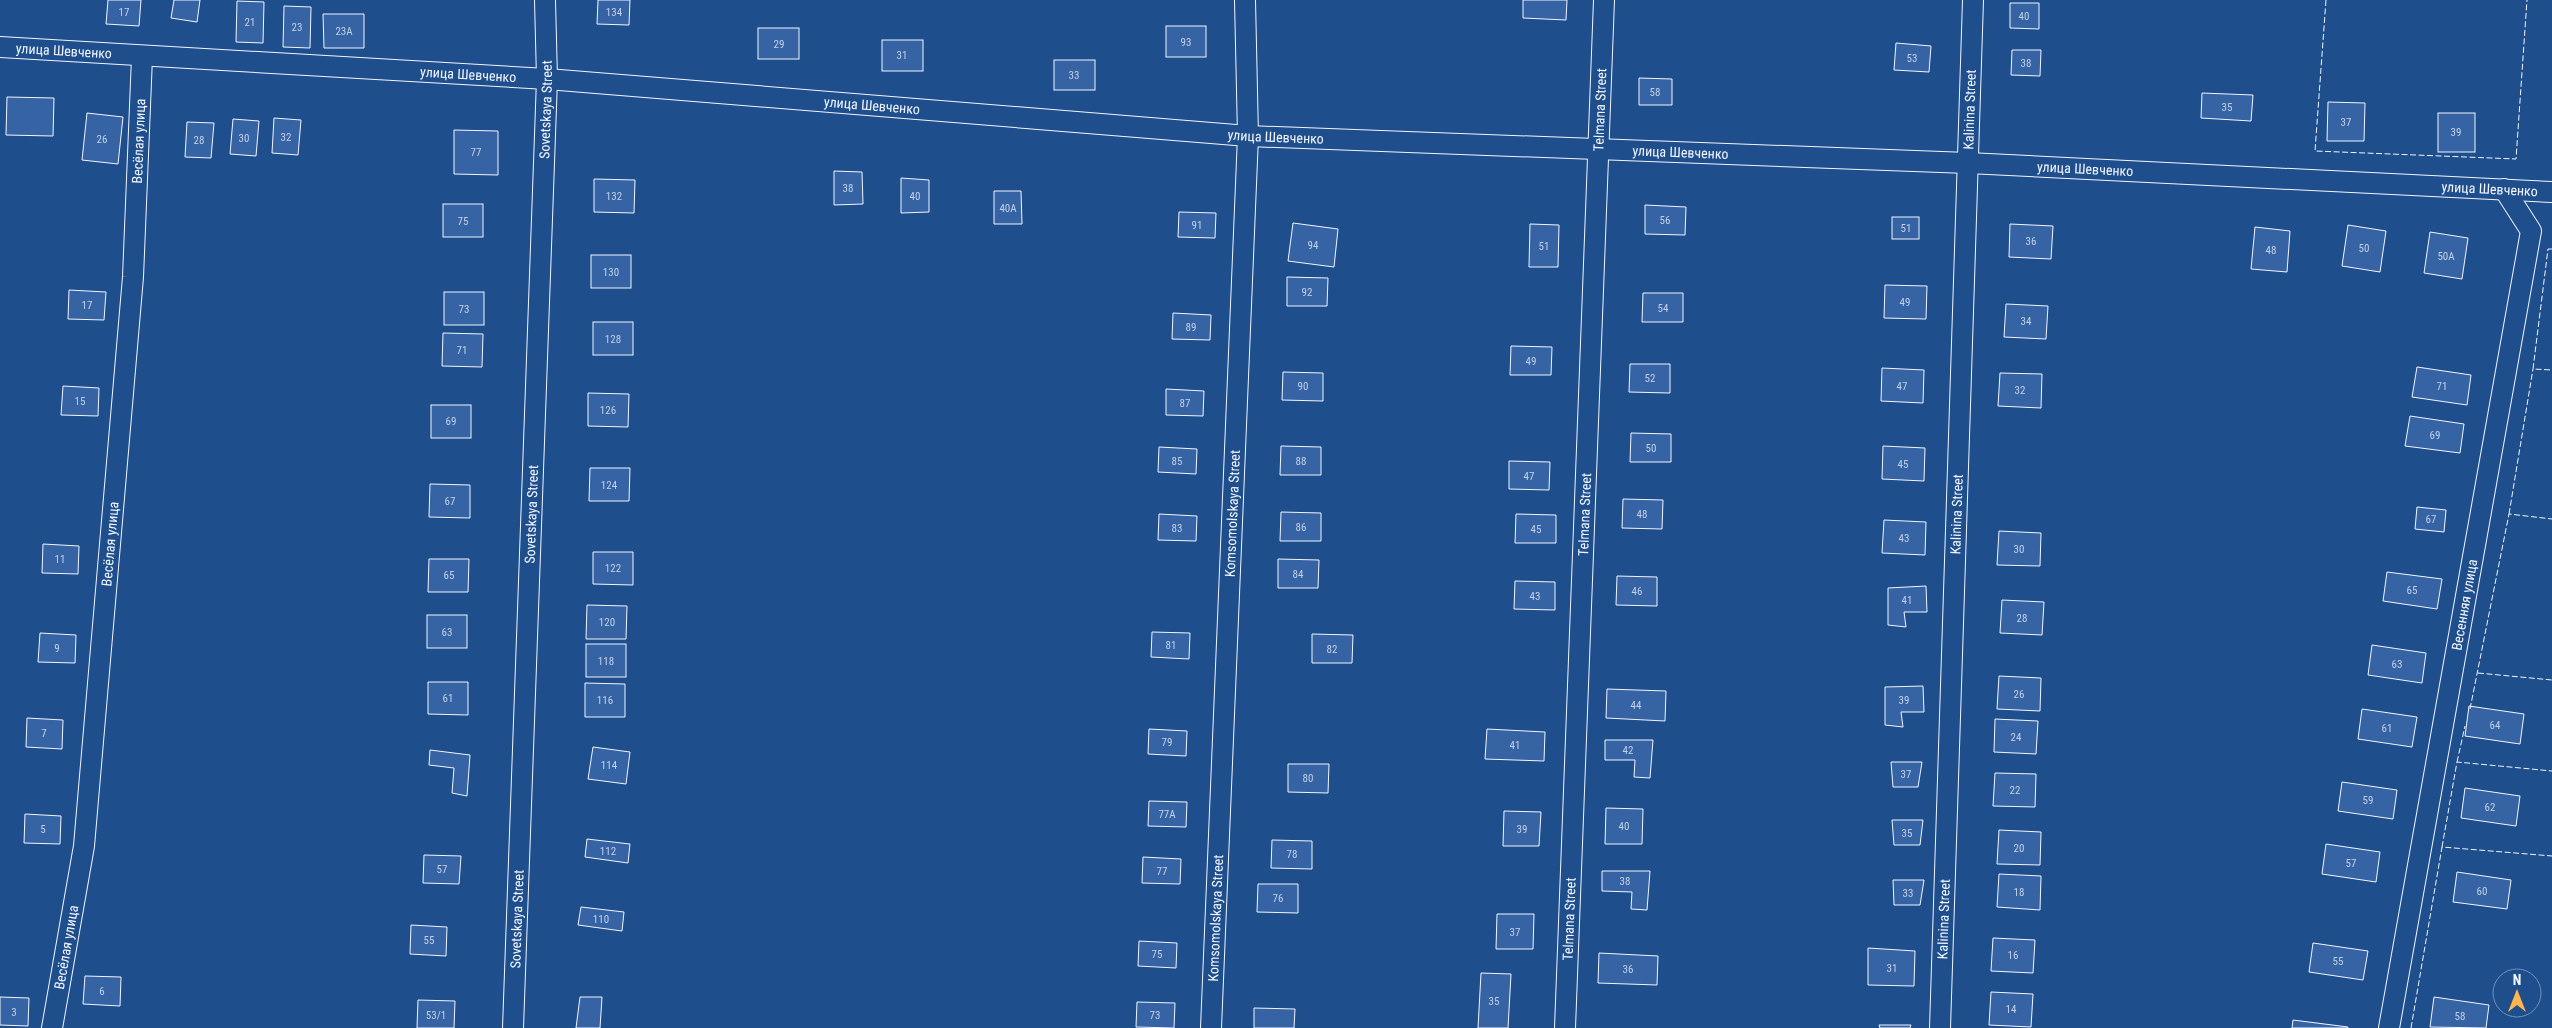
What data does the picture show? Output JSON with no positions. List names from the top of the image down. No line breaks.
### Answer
{"streets":{"street":["улица Шевченко","Sovetskaya Street","Telmana Street","Kalinina Street","Весёлая улица","Komsomolskaya Street","Весенняя улица"]},"crossings":[["улица Шевченко","Sovetskaya Street"],["улица Шевченко","Telmana Street"],["улица Шевченко","Kalinina Street"],["улица Шевченко","Весёлая улица"],["улица Шевченко","Komsomolskaya Street"],["улица Шевченко","Весенняя улица"]],"house_numbers":["17","134","40","21","23","23А","93","29","31","53","38","33","58","35","37","39","32","30","26","28","77","38","132","40","40А","56","75","91","51","36","94","51","50","48","50А","130","92","49","17","54","73","34","89","128","71","49","52","90","47","71","32","15","87","126","69","69","50","85","88","45","47","124","67","48","67","86","83","45","43","30","11","122","84","65","65","46","43","41","28","120","63","81","9","82","118","63","26","61","116","39","44","64","61","7","24","79","41","42","114","37","80","22","59","62","77А","40","5","39","35","20","112","78","57","57","77","38","60","18","33","76","110","37","55","75","16","55","31","36","6","35","14","3","53/1","73","58"],"north":"top"}
